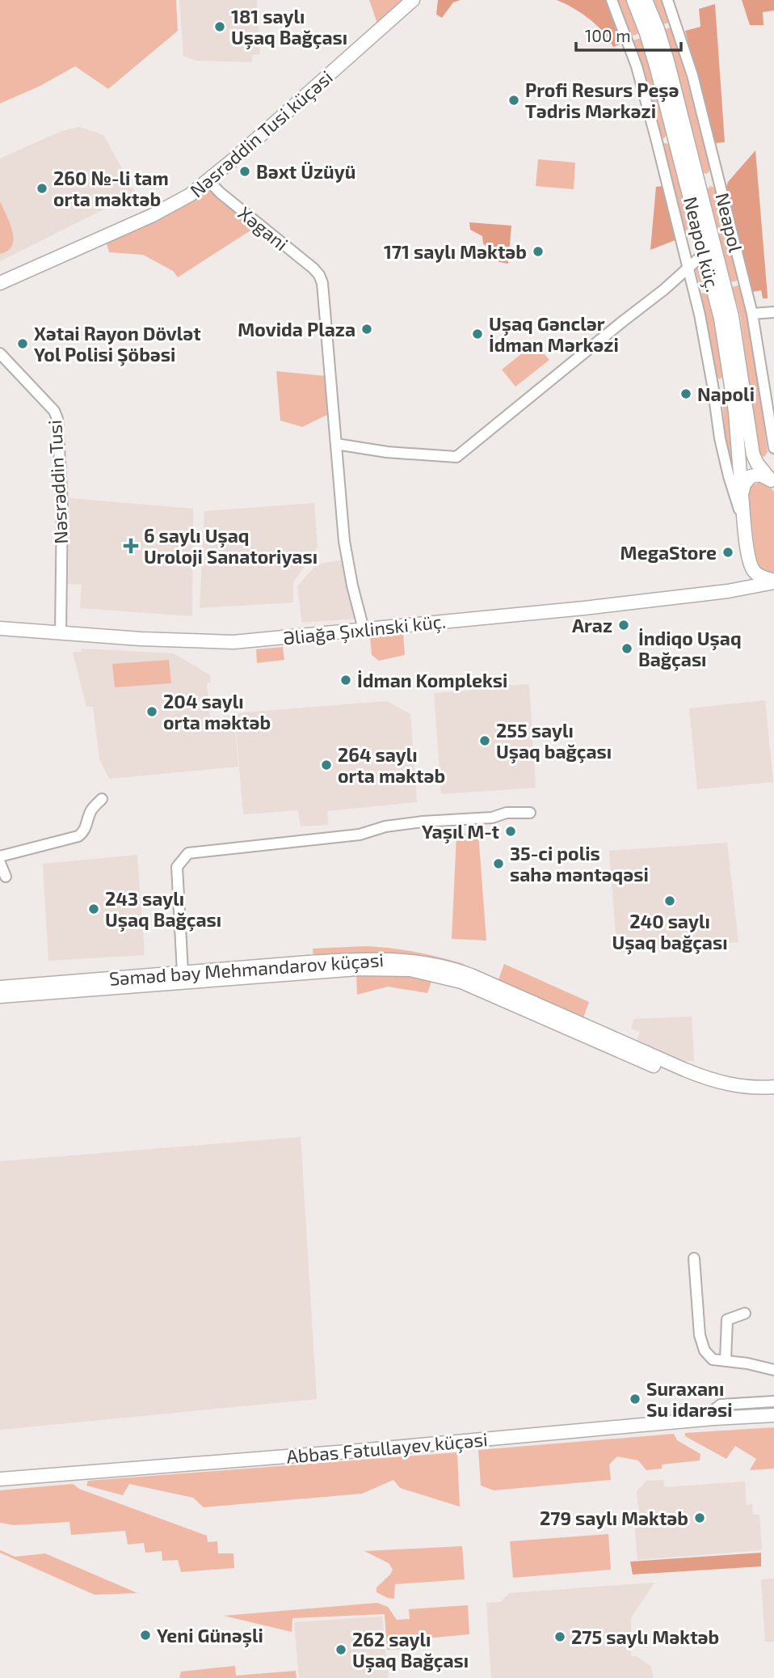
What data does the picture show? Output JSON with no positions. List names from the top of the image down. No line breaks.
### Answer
{"streets":{"main road":["Nəsrəddin Tusi küçəsi","Neapol küç.","Əliağa Şıxlinski küç.","Səməd bəy Mehmandarov küçəsi","Abbas Fətullayev küçəsi"],"street":["Neapol","Xəgani","Nəsrəddin Tusi"]},"crossings":[["Nəsrəddin Tusi küçəsi","Xəgani"],["Neapol","Xəgani"],["Neapol","Neapol küç."],["Nəsrəddin Tusi","Əliağa Şıxlinski küç."]],"places":{"other":["181 saylı Uşaq Bağçası","Profi Resurs Peşə Tədris Mərkəzi","Bəxt Üzüyü","260 №-li tam orta məktəb","171 saylı Məktəb","Movida Plaza","Uşaq Gənclər İdman Mərkəzi","Xətai Rayon Dövlət Yol Polisi Şöbəsi","Napoli","MegaStore","Araz","İndiqo Uşaq Bağçası","İdman Kompleksi","204 saylı orta məktəb","255 saylı Uşaq bağçası","264 saylı orta məktəb","Yaşıl M-t","35-ci polis sahə məntəqəsi","240 saylı Uşaq bağçası","243 saylı Uşaq Bağçası","Suraxanı Su idarəsi","279 saylı Məktəb","Yeni Günəşli","275 saylı Məktəb","262 saylı Uşaq Bağçası"],"health":["6 saylı Uşaq Uroloji Sanatoriyası"]},"scale_bar":"100 m"}
